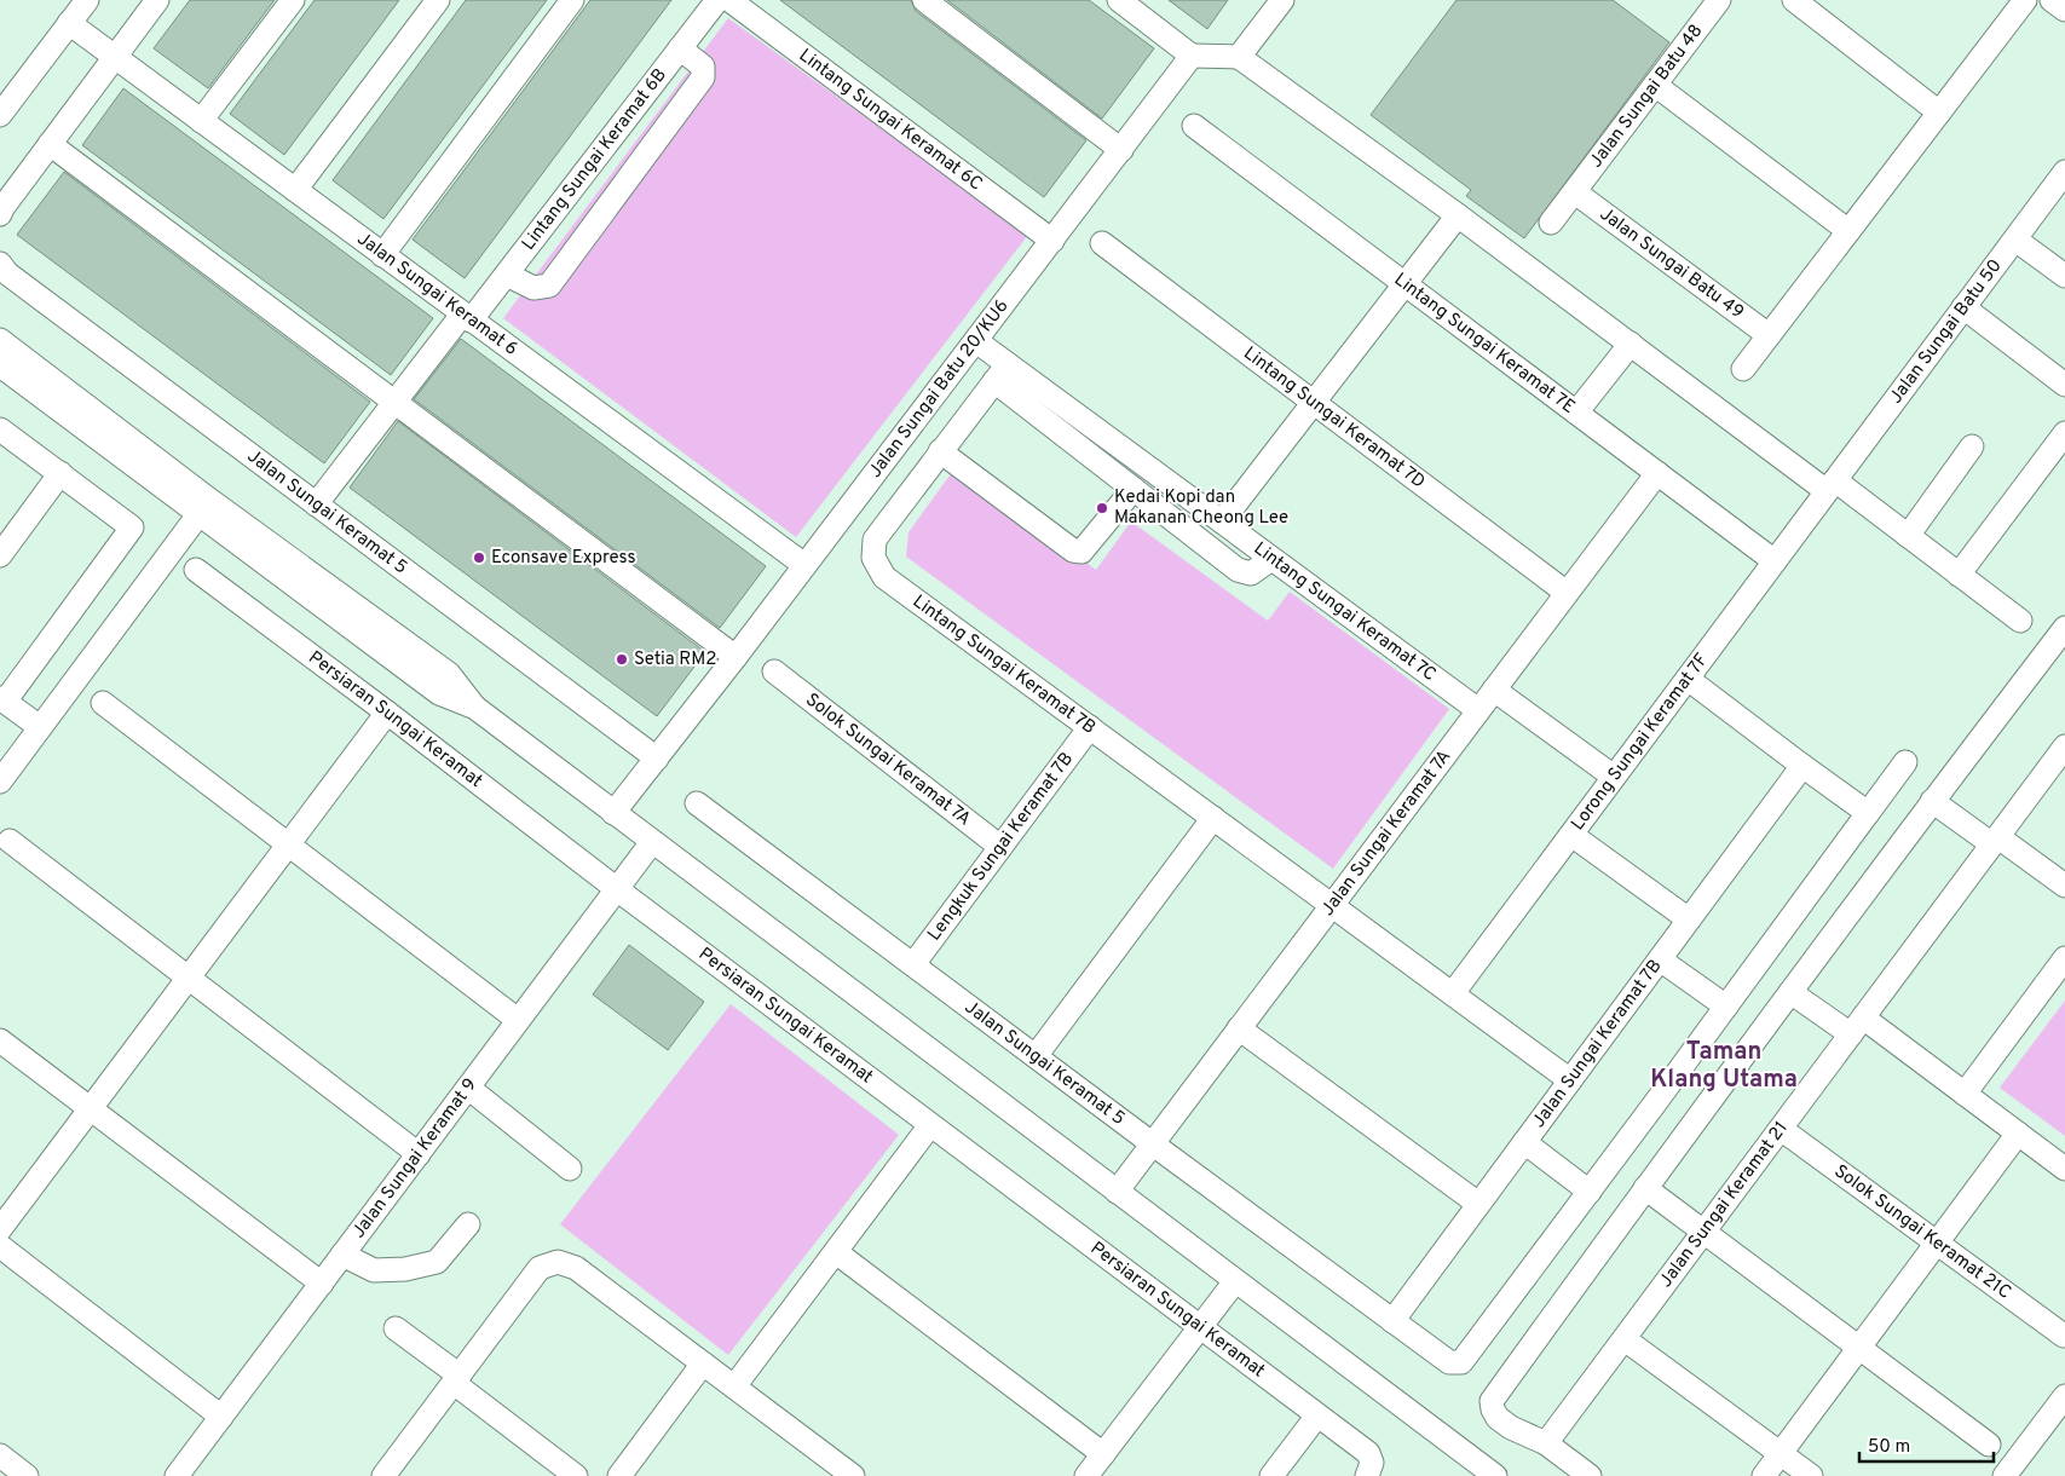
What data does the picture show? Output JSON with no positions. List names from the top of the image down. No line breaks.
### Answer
{"streets":{"street":["Jalan Sungai Batu 48","Lintang Sungai Keramat 6C","Lintang Sungai Keramat 6B","Jalan Sungai Batu 49","Jalan Sungai Keramat 6","Jalan Sungai Batu 50","Lintang Sungai Keramat 7E","Jalan Sungai Batu 20/KU6","Lintang Sungai Keramat 7D","Jalan Sungai Keramat 5","Lintang Sungai Keramat 7C","Lintang Sungai Keramat 7B","Persiaran Sungai Keramat","Lorong Sungai Keramat 7F","Solok Sungai Keramat 7A","Jalan Sungai Keramat 7A","Lengkuk Sungai Keramat 7B","Jalan Sungai Keramat 7B","Jalan Sungai Keramat 9","Jalan Sungai Keramat 21","Solok Sungai Keramat 21C"]},"crossings":[["Jalan Sungai Batu 48","Jalan Sungai Batu 49"],["Lintang Sungai Keramat 6C","Jalan Sungai Batu 20/KU6"],["Lintang Sungai Keramat 6B","Jalan Sungai Keramat 6"],["Lintang Sungai Keramat 6B","Jalan Sungai Keramat 5"],["Jalan Sungai Keramat 6","Jalan Sungai Batu 20/KU6"],["Jalan Sungai Batu 50","Lorong Sungai Keramat 7F"],["Lintang Sungai Keramat 7E","Lorong Sungai Keramat 7F"],["Lintang Sungai Keramat 7E","Jalan Sungai Keramat 7A"],["Jalan Sungai Batu 20/KU6","Jalan Sungai Keramat 5"],["Jalan Sungai Batu 20/KU6","Lintang Sungai Keramat 7C"],["Lintang Sungai Keramat 7D","Jalan Sungai Keramat 7A"],["Jalan Sungai Keramat 5","Jalan Sungai Keramat 7A"],["Jalan Sungai Keramat 5","Lengkuk Sungai Keramat 7B"],["Jalan Sungai Keramat 5","Jalan Sungai Keramat 7B"],["Lintang Sungai Keramat 7C","Lintang Sungai Keramat 7B"],["Lintang Sungai Keramat 7C","Jalan Sungai Keramat 7A"],["Lintang Sungai Keramat 7B","Lorong Sungai Keramat 7F"],["Lintang Sungai Keramat 7B","Jalan Sungai Keramat 7A"],["Lintang Sungai Keramat 7B","Lengkuk Sungai Keramat 7B"],["Lintang Sungai Keramat 7B","Jalan Sungai Keramat 7B"],["Persiaran Sungai Keramat","Jalan Sungai Keramat 9"],["Solok Sungai Keramat 7A","Lengkuk Sungai Keramat 7B"],["Jalan Sungai Keramat 21","Solok Sungai Keramat 21C"]],"districts":["Taman Klang Utama"],"places":["Kedai Kopi dan Makanan Cheong Lee","Econsave Express","Setia RM2"],"scale_bar":"50 m"}
